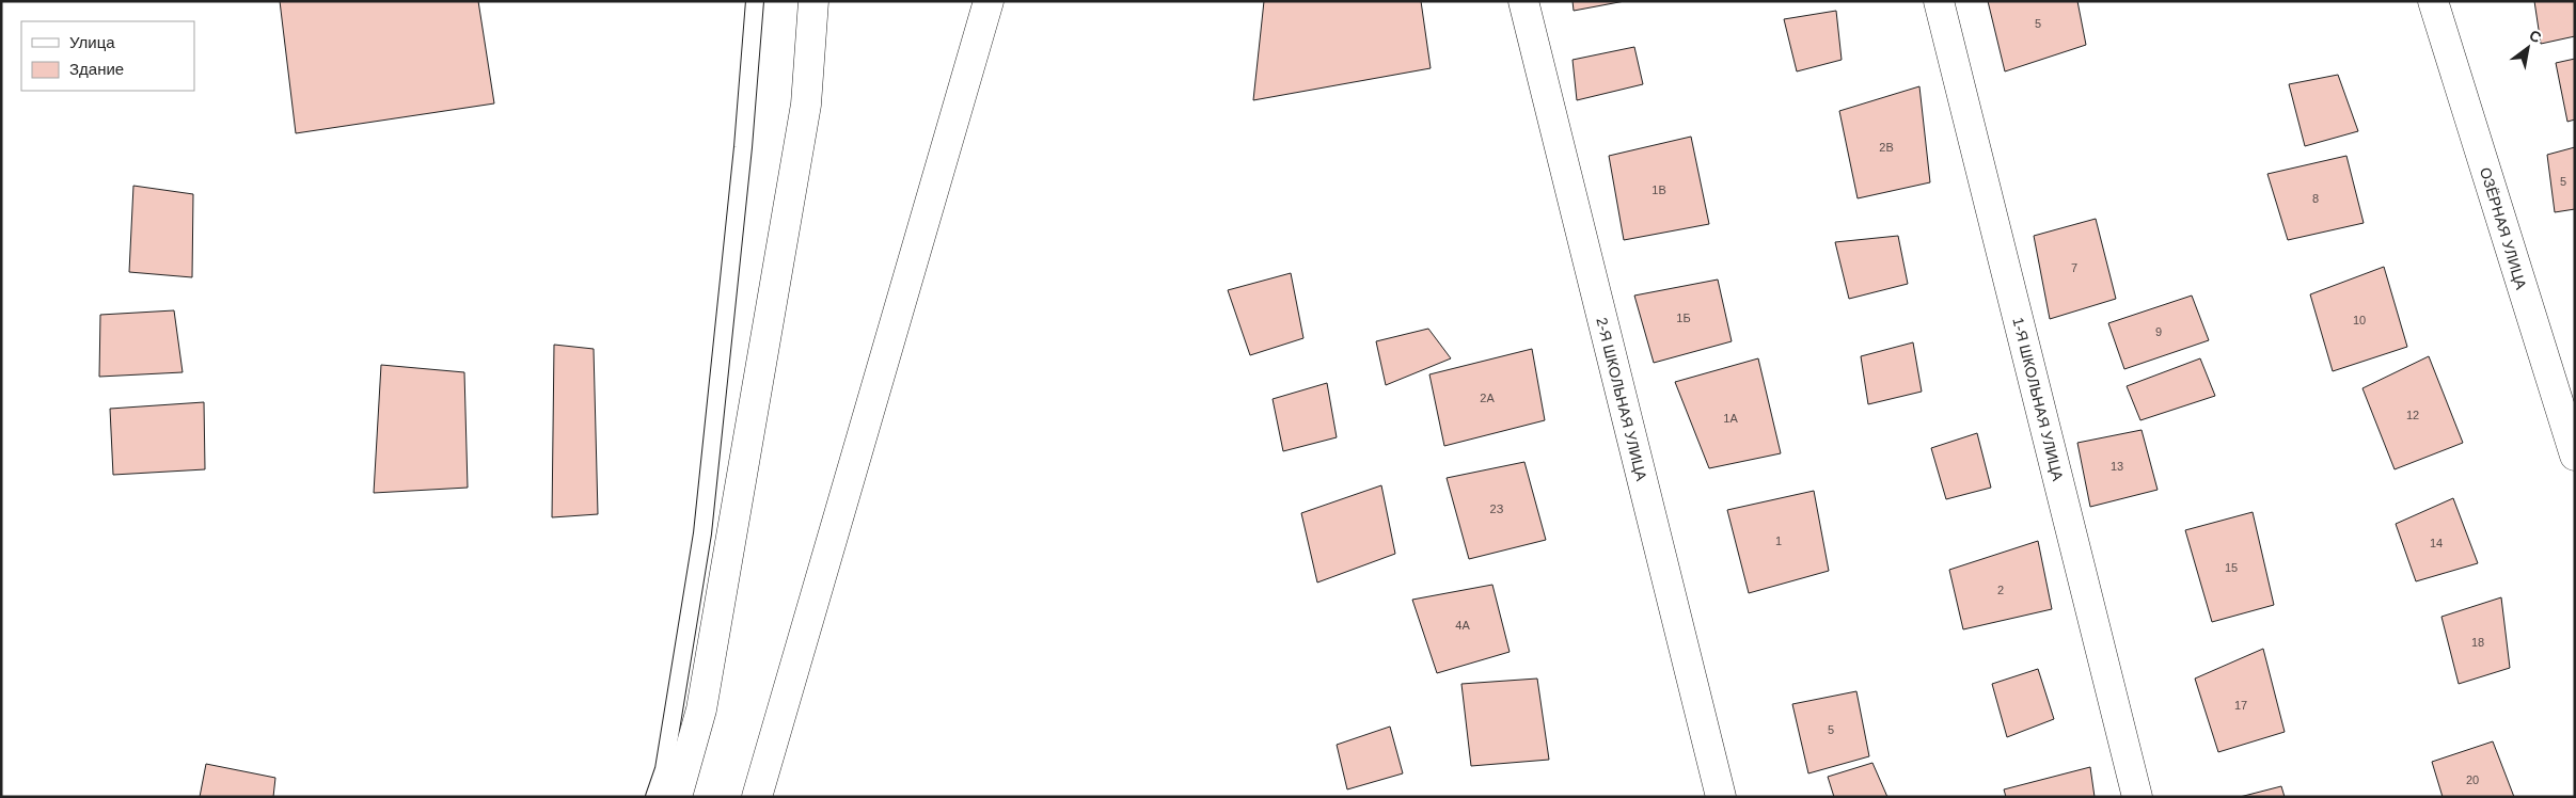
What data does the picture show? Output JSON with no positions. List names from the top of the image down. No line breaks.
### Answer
{"streets":{"street":["ОЗЁРНАЯ УЛИЦА","2-Я ШКОЛЬНАЯ УЛИЦА","1-Я ШКОЛЬНАЯ УЛИЦА"]},"house_numbers":["5","2В","5","1В","8","7","1Б","10","9","2А","12","1А","13","2З","1","14","15","2","4А","18","17","5","20"],"legend":["Улица","Здание"],"north":"top right"}
